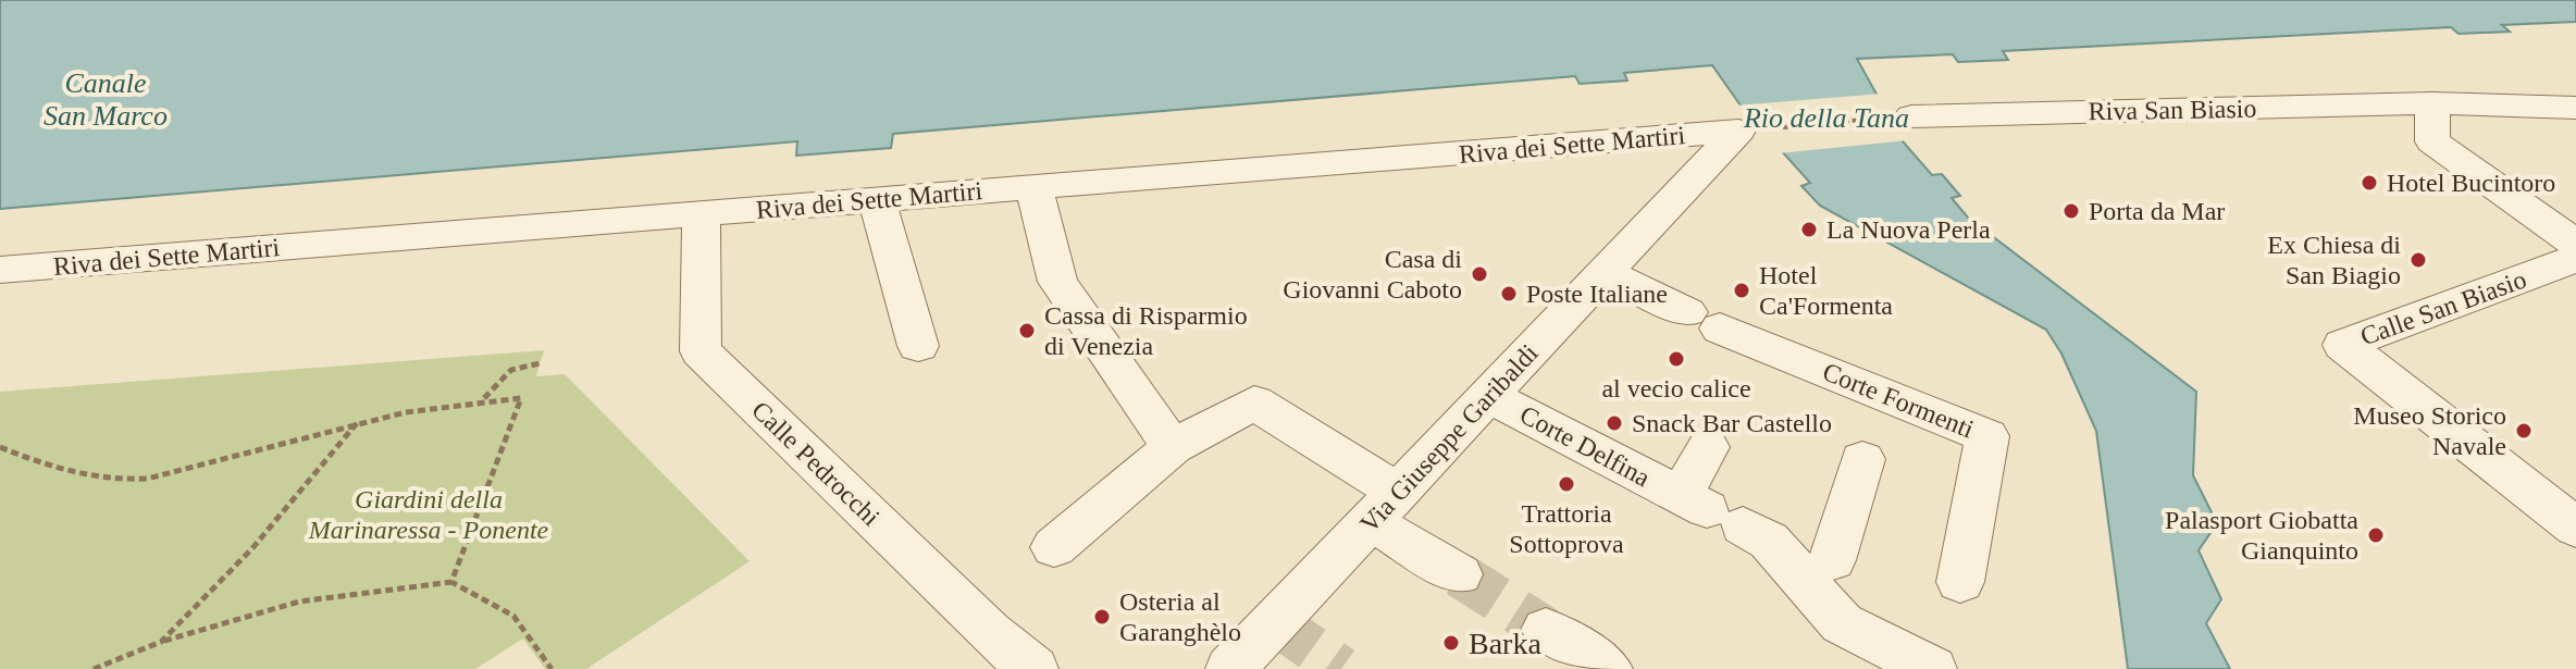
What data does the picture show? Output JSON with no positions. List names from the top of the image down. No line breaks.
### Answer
{"streets":{"street":["Riva San Biasio","Riva dei Sette Martiri","Calle San Biasio","Corte Formenti","Via Giuseppe Garibaldi","Corte Delfina","Calle Pedrocchi"]},"crossings":[["Riva dei Sette Martiri","Via Giuseppe Garibaldi"],["Riva dei Sette Martiri","Calle Pedrocchi"],["Corte Formenti","Via Giuseppe Garibaldi"],["Via Giuseppe Garibaldi","Corte Delfina"]],"water":["Canale San Marco","Rio della Tana"],"parks":["Giardini della Marinaressa - Ponente"],"places":["Hotel Bucintoro","Porta da Mar","La Nuova Perla","Ex Chiesa di San Biagio","Casa di Giovanni Caboto","Hotel Ca'Formenta","Poste Italiane","Cassa di Risparmio di Venezia","al vecio calice","Snack Bar Castello","Museo Storico Navale","Trattoria Sottoprova","Palasport Giobatta Gianquinto","Osteria al Garanghèlo","Barka"]}
